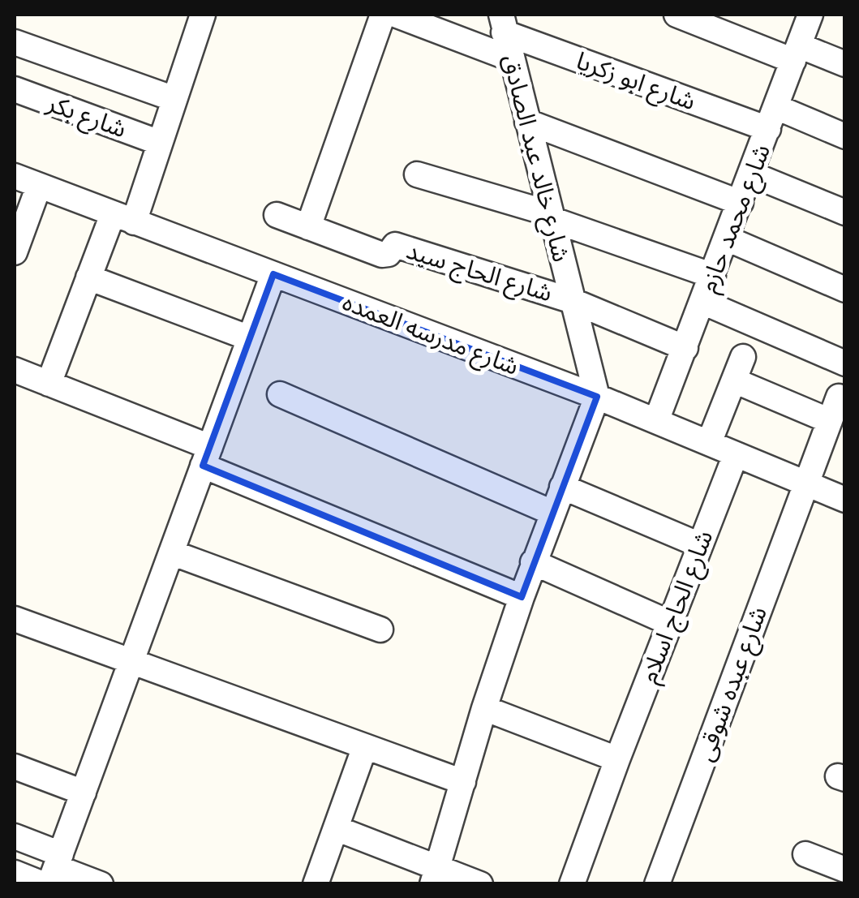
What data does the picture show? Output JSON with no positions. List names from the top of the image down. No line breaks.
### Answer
{"streets":{"street":["شارع ابو زكريا","شارع بكر","شارع خالد عبد الصادق","شارع محمد حازم","شارع الحاج سيد","شارع مدرسه العمده","شارع الحاج اسلام","شارع عبده شوقى"]},"crossings":[["شارع ابو زكريا","شارع خالد عبد الصادق"],["شارع ابو زكريا","شارع محمد حازم"],["شارع خالد عبد الصادق","شارع الحاج سيد"],["شارع خالد عبد الصادق","شارع مدرسه العمده"],["شارع محمد حازم","شارع الحاج سيد"],["شارع محمد حازم","شارع مدرسه العمده"],["شارع مدرسه العمده","شارع الحاج اسلام"],["شارع مدرسه العمده","شارع عبده شوقى"]]}
